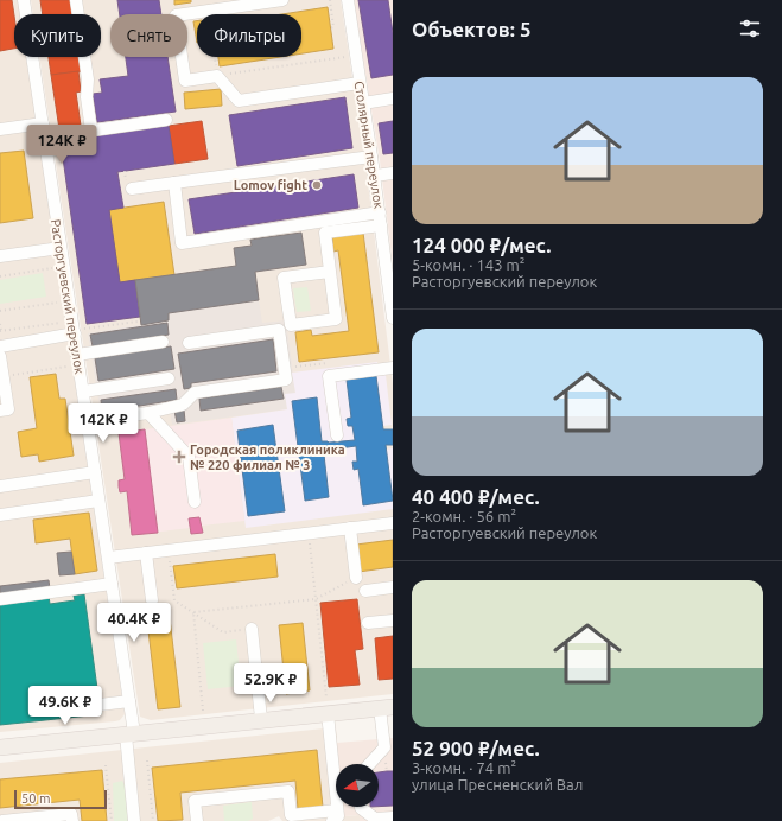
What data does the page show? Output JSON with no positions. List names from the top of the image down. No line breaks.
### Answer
{"streets":{"street":["Столярный переулок","Расторгуевский переулок"]},"places":{"other":["Lomov fight"],"health":["Городская поликлиника № 220 филиал № 3"]},"scale_bar":"50 m","north":"left","page":{"heading":"Объектов: 5","chip":["Купить","Снять","Фильтры"],"list":[{"name":"124 000 ₽/мес.","note":"5-комн. · 143 m² · Расторгуевский переулок"},{"name":"40 400 ₽/мес.","note":"2-комн. · 56 m² · Расторгуевский переулок"},{"name":"52 900 ₽/мес.","note":"3-комн. · 74 m² · улица Пресненский Вал"}],"price":["124K ₽","142K ₽","40.4K ₽","52.9K ₽","49.6K ₽"],"scale":"50 m"}}
